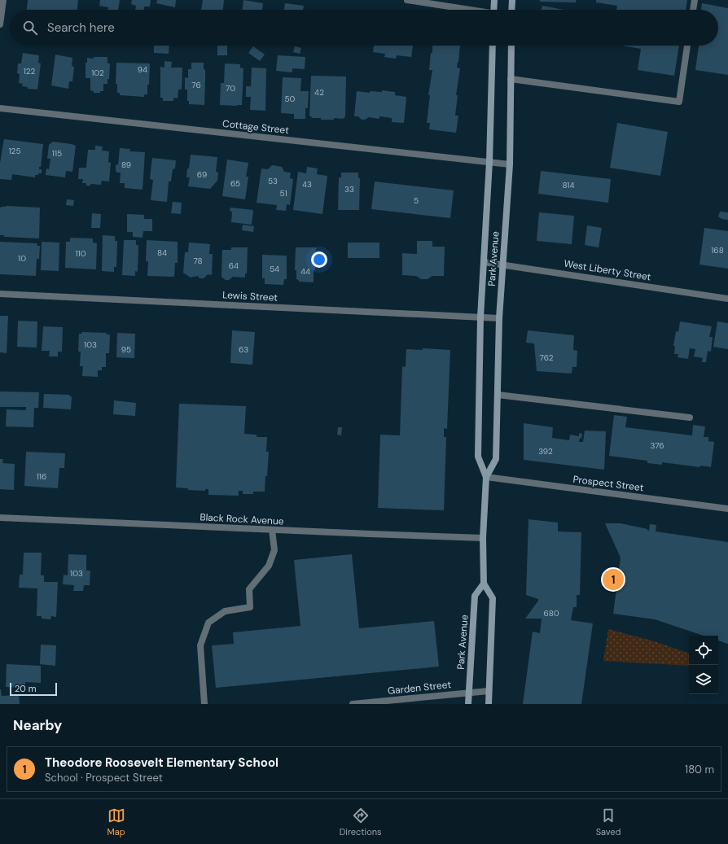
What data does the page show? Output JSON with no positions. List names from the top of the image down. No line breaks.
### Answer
{"streets":{"main road":["Park Avenue"],"street":["Cottage Street","West Liberty Street","Lewis Street","Prospect Street","Black Rock Avenue","Garden Street"]},"crossings":[["Cottage Street","Park Avenue"],["Park Avenue","West Liberty Street"],["Park Avenue","Lewis Street"],["Park Avenue","Prospect Street"],["Park Avenue","Black Rock Avenue"],["Park Avenue","Garden Street"]],"house_numbers":["94","122","102","76","70","42","50","125","115","89","69","53","65","43","814","33","51","5","168","84","110","10","78","64","54","44","103","95","63","762","376","392","116","103","680"],"scale_bar":"20 m","page":{"search":"Search here","pins":"1","scale":"20 m","heading":"Nearby","list":[{"mark":"1","name":"Theodore Roosevelt Elementary School","note":"School · Prospect Street","value":"180 m"}],"nav":["Map","Directions","Saved"]}}
